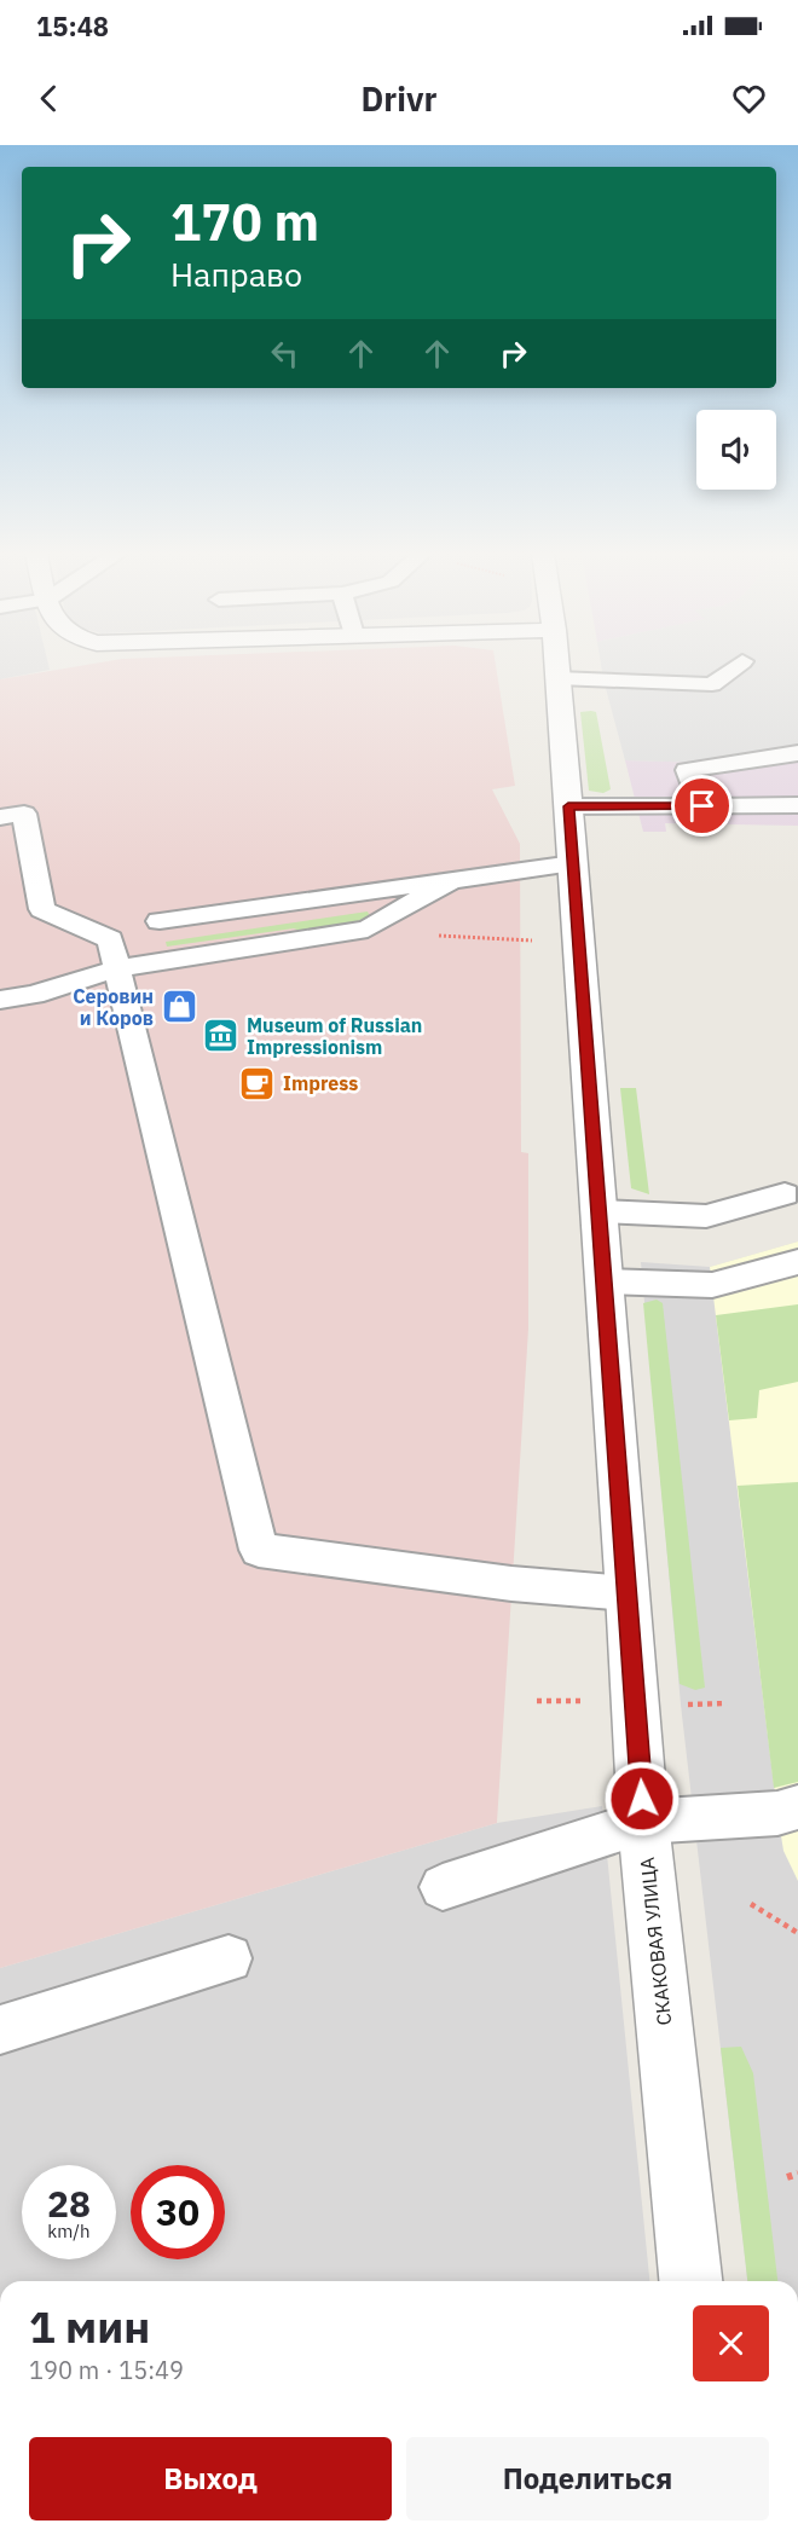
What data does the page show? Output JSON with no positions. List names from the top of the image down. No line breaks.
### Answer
{"streets":{"street":["СКАКОВАЯ УЛИЦА"]},"places":{"shop":["Серовин и Коров"],"museum":["Museum of Russian Impressionism"],"cafe":["Impress"]},"page":{"status":"15:48","header":"Drivr","turn":["170 m","Направо"],"speed":"28 km/h","limit":"30","heading":["1 мин","190 m · 15:49"],"buttons":["Выход","Поделиться"]}}
